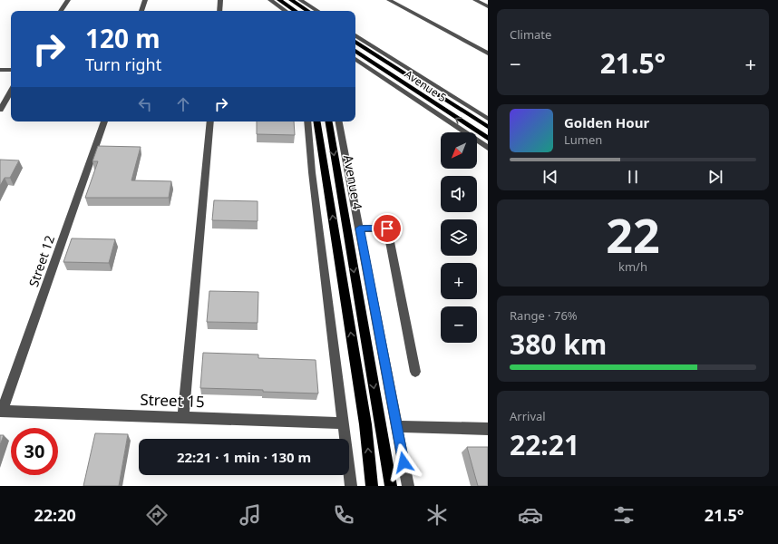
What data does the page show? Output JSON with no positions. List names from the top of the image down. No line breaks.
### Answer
{"streets":{"main road":["Avenue 5","Avenue 4"],"street":["Street 12","Street 15"]},"crossings":[["Street 12","Street 15"]],"north":"bottom left","page":{"tile":["Climate",["22","km/h"],["Range · 76%","380 km"],["Arrival","22:21"]],"turn":["120 m","Turn right"],"heat":["−","21.5°","+"],"song":["Golden Hour","Lumen"],"map_buttons":["+","−"],"limit":"30","trip":"22:21 · 1 min · 130 m","tabs":["22:20","21.5°"]}}
